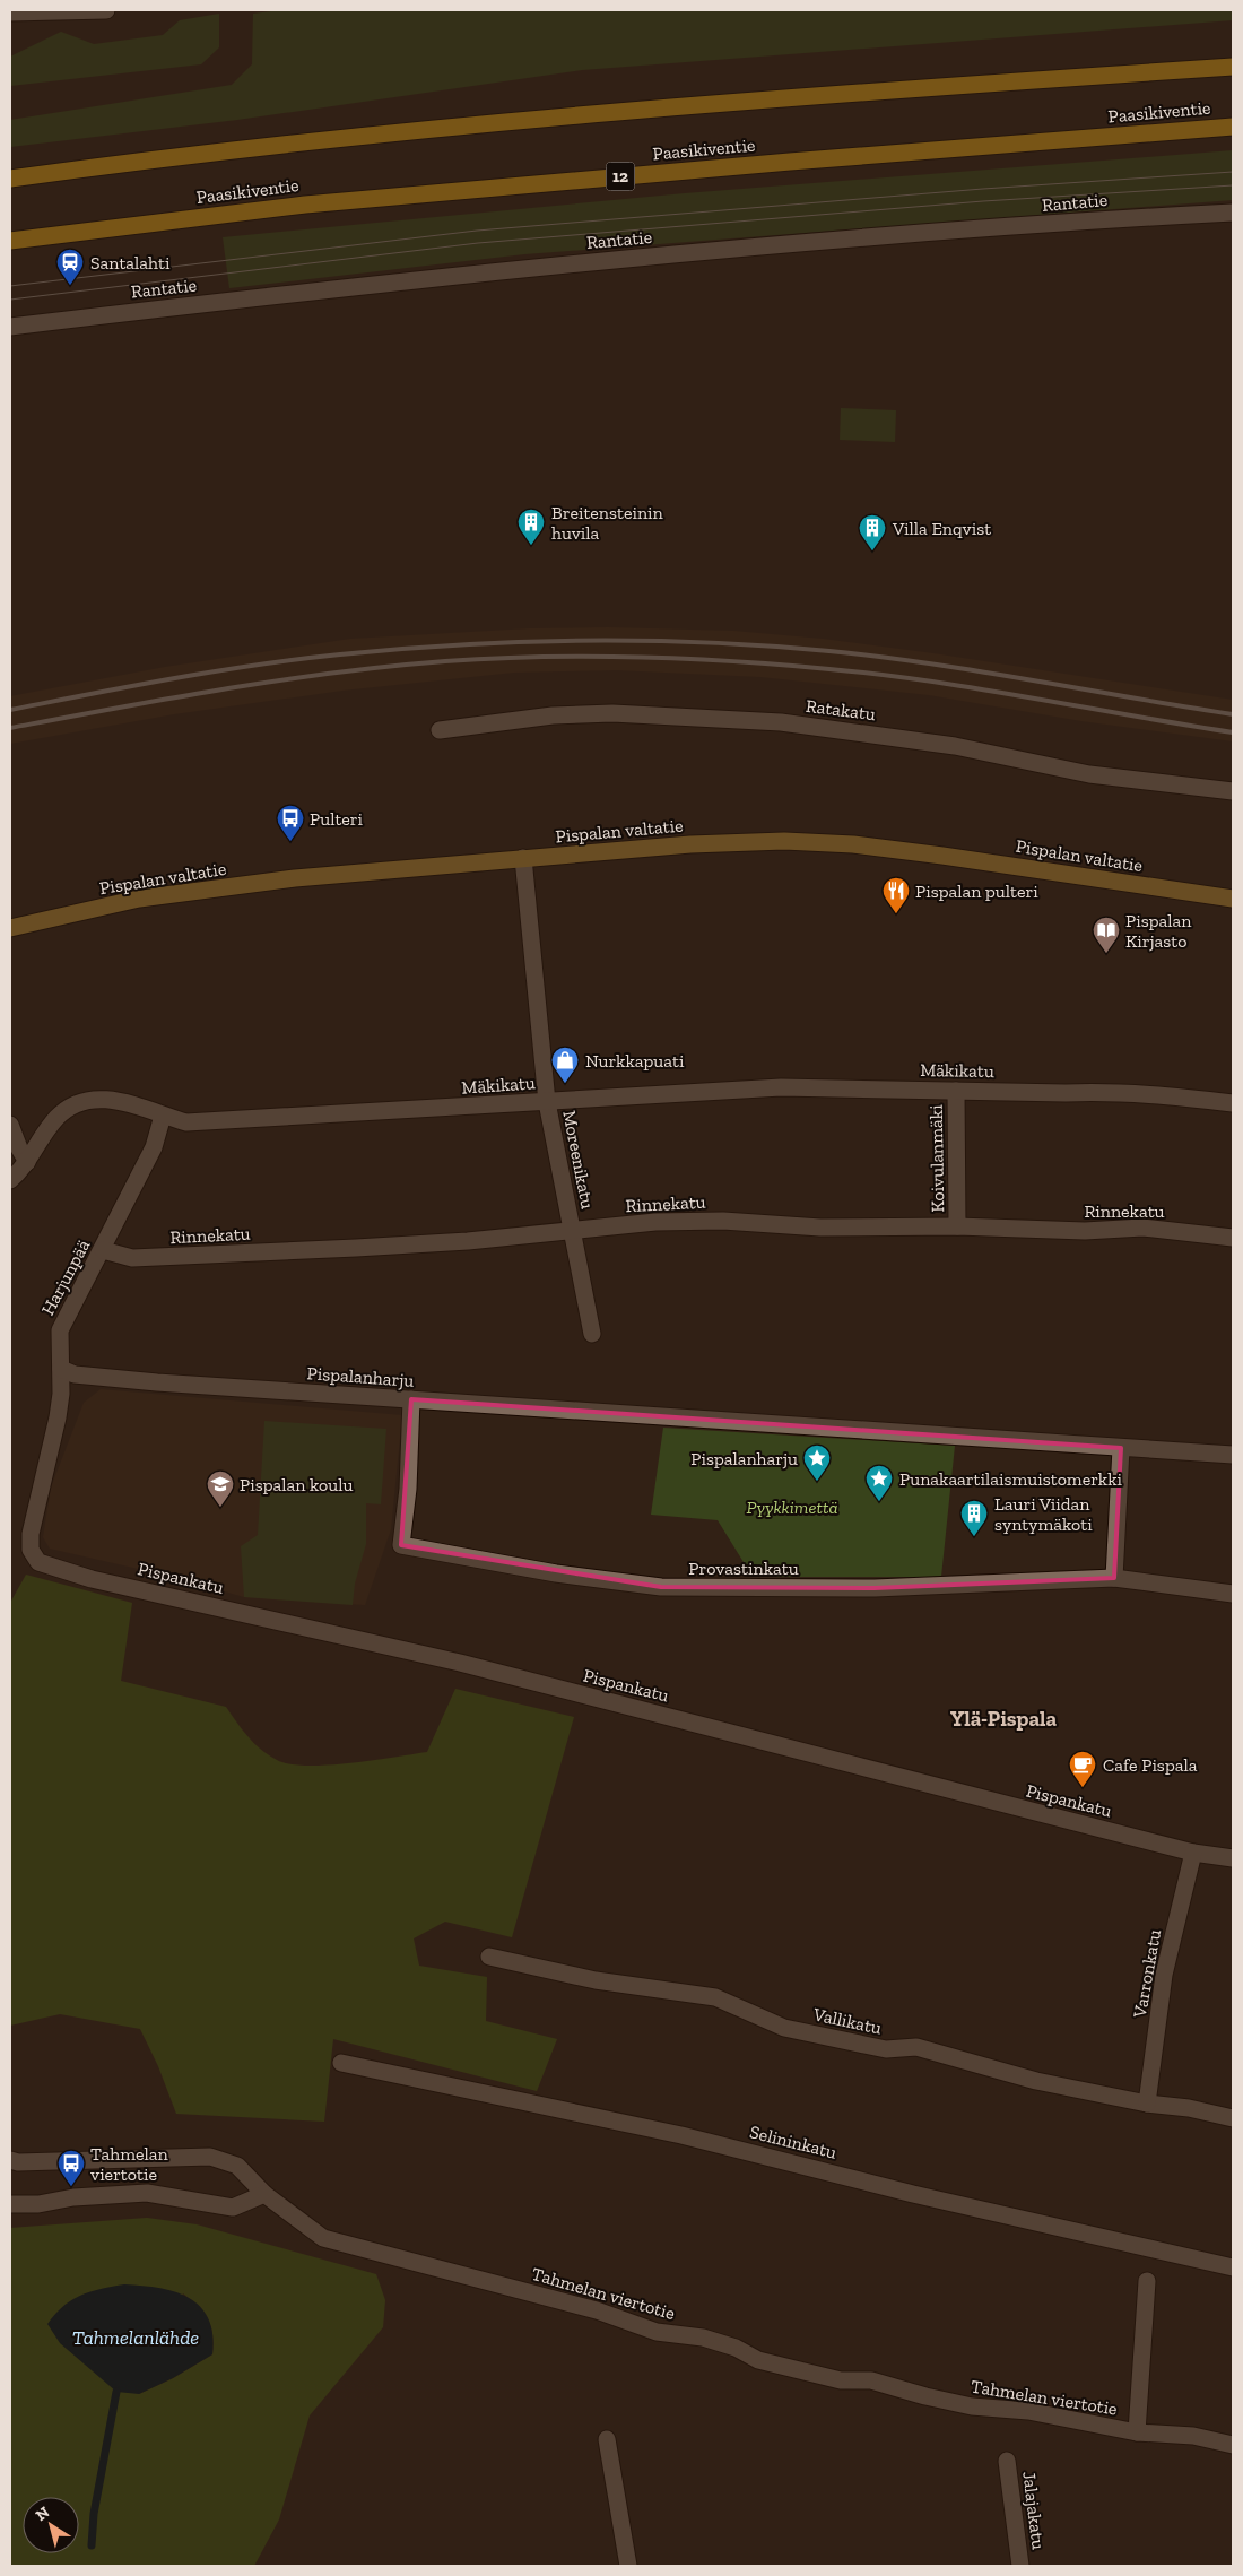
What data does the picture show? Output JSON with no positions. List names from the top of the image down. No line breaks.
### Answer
{"streets":{"highway":["Paasikiventie","12"],"main road":["Pispalan valtatie"],"street":["Rantatie","Ratakatu","Mäkikatu","Koivulanmäki","Moreenikatu","Rinnekatu","Harjunpää","Pispalanharju","Provastinkatu","Pispankatu","Varronkatu","Vallikatu","Selininkatu","Tahmelan viertotie","Jalajakatu"]},"crossings":[["Pispalan valtatie","Moreenikatu"],["Mäkikatu","Koivulanmäki"],["Mäkikatu","Moreenikatu"],["Mäkikatu","Harjunpää"],["Koivulanmäki","Rinnekatu"],["Moreenikatu","Rinnekatu"],["Rinnekatu","Harjunpää"],["Harjunpää","Pispalanharju"],["Harjunpää","Pispankatu"],["Pispalanharju","Provastinkatu"],["Pispankatu","Varronkatu"],["Varronkatu","Vallikatu"]],"districts":["Ylä-Pispala"],"water":["Tahmelanlähde"],"parks":["Pyykkimettä"],"places":{"station":["Santalahti"],"building":["Breitensteinin huvila","Villa Enqvist","Lauri Viidan syntymäkoti"],"bus stop":["Pulteri","Tahmelan viertotie"],"restaurant":["Pispalan pulteri"],"library":["Pispalan Kirjasto"],"shop":["Nurkkapuati"],"place":["Pispalanharju","Punakaartilaismuistomerkki"],"school or university":["Pispalan koulu"],"cafe":["Cafe Pispala"]},"north":"top left"}
